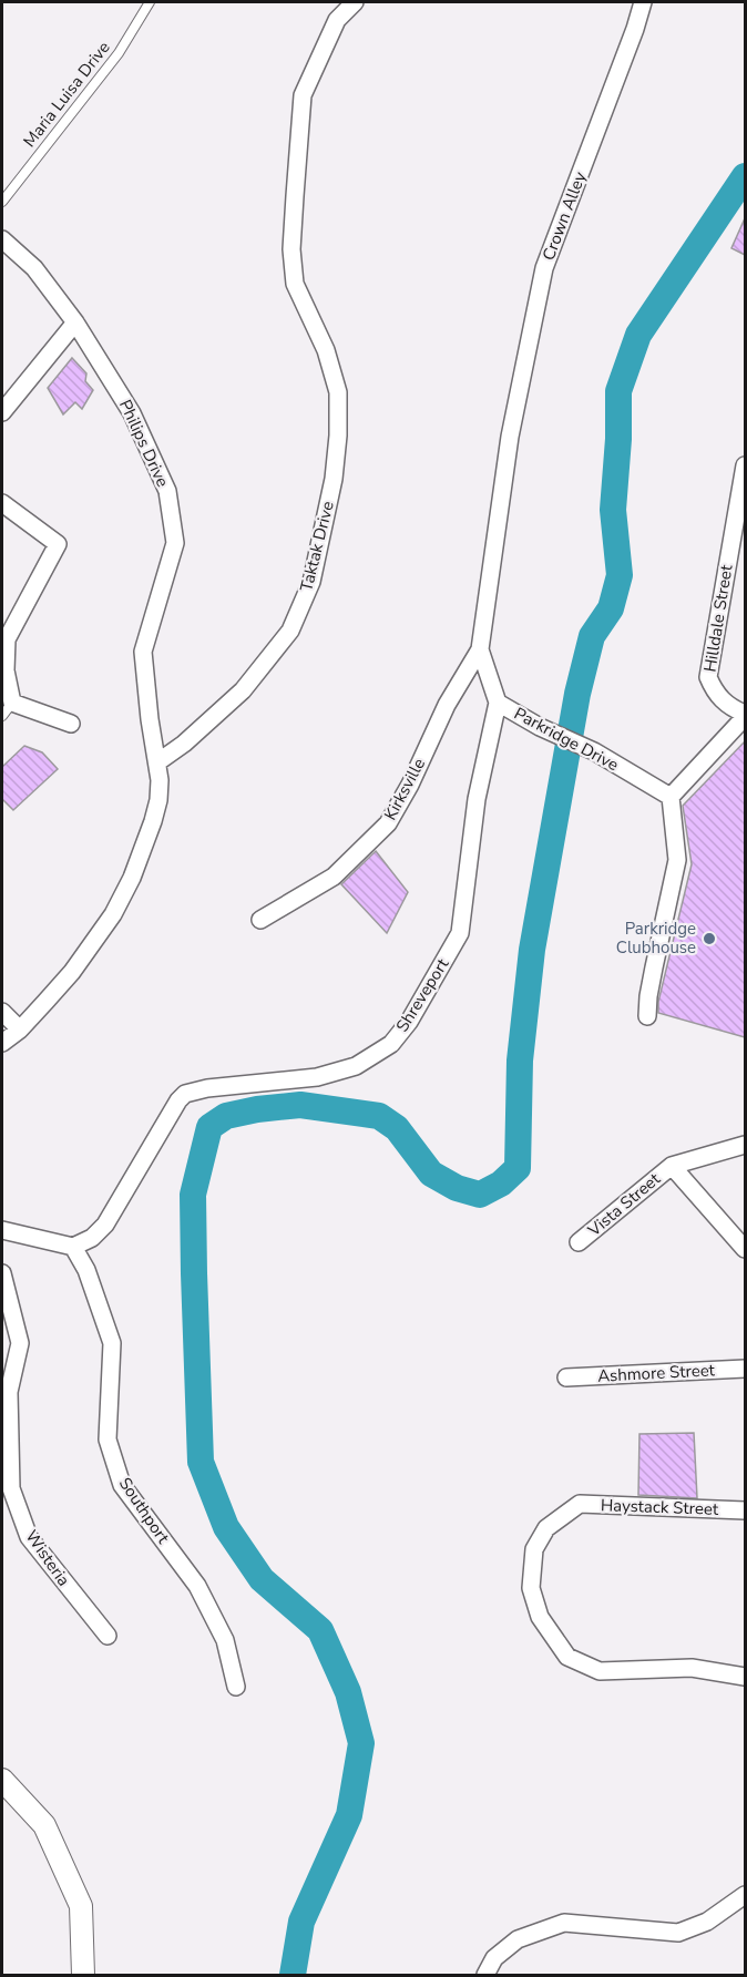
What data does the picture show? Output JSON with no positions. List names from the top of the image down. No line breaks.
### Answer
{"streets":{"street":["Crown Alley","Philips Drive","Taktak Drive","Hilldale Street","Parkridge Drive","Kirksville","Shreveport","Vista Street","Ashmore Street","Haystack Street","Southport","Wisteria"],"lane":["Maria Luisa Drive"]},"crossings":[["Crown Alley","Parkridge Drive"],["Philips Drive","Taktak Drive"],["Parkridge Drive","Kirksville"],["Parkridge Drive","Shreveport"],["Shreveport","Southport"]],"places":["Parkridge Clubhouse"]}
